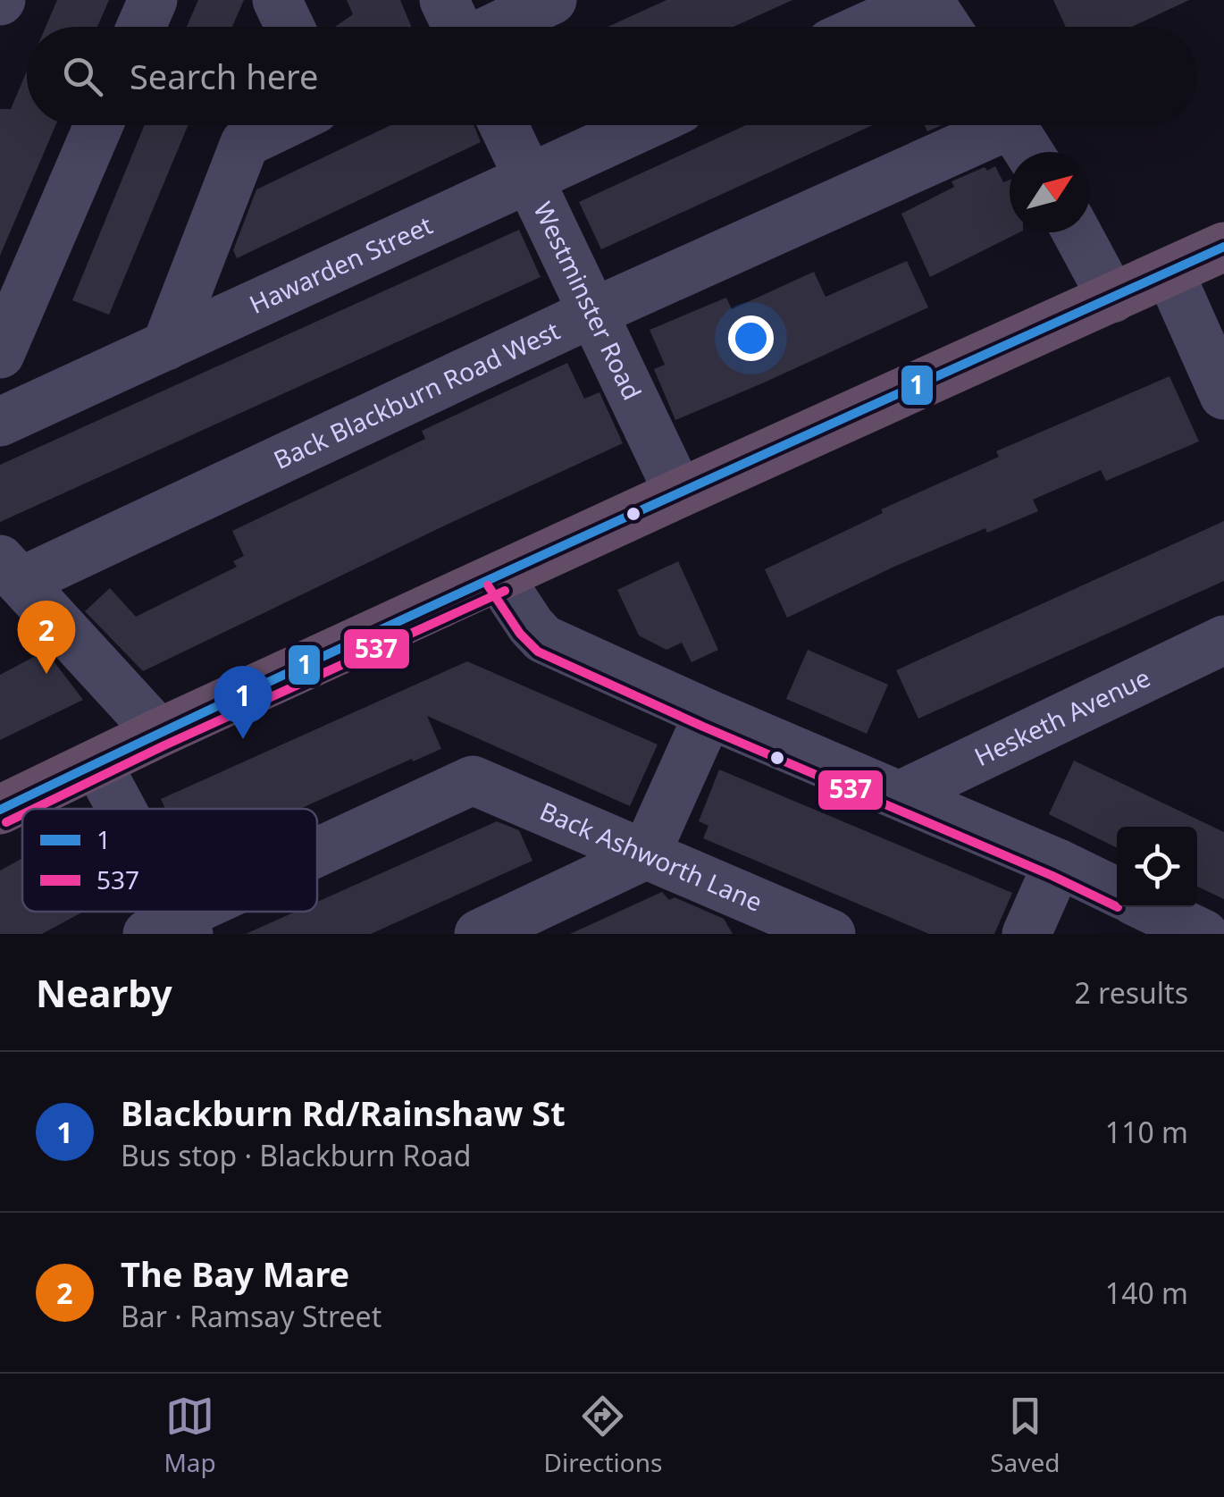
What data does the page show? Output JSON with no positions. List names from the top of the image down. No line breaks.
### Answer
{"streets":{"street":["Hawarden Street","Westminster Road","Back Blackburn Road West","Hesketh Avenue","Back Ashworth Lane"]},"crossings":[["Hawarden Street","Westminster Road"],["Westminster Road","Back Blackburn Road West"]],"lines":["transit line 1","transit line 537"],"legend":["1","537"],"north":"top right","page":{"search":"Search here","pins":["2","1"],"heading":["Nearby","2 results"],"list":[{"mark":"1","name":"Blackburn Rd/Rainshaw St","note":"Bus stop · Blackburn Road","value":"110 m"},{"mark":"2","name":"The Bay Mare","note":"Bar · Ramsay Street","value":"140 m"}],"nav":["Map","Directions","Saved"]}}
